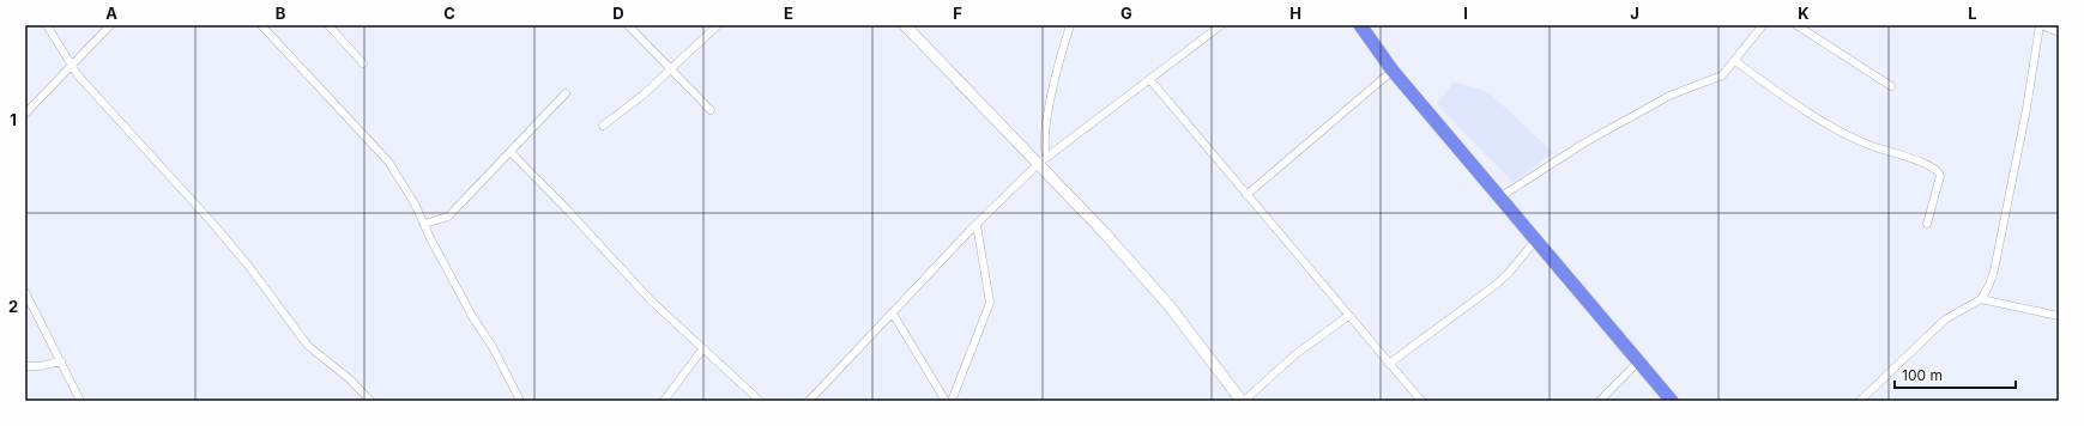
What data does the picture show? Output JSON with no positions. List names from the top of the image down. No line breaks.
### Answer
{"scale_bar":"100 m","grid":{"columns":["A","B","C","D","E","F","G","H","I","J","K","L"],"rows":["1","2"]}}
